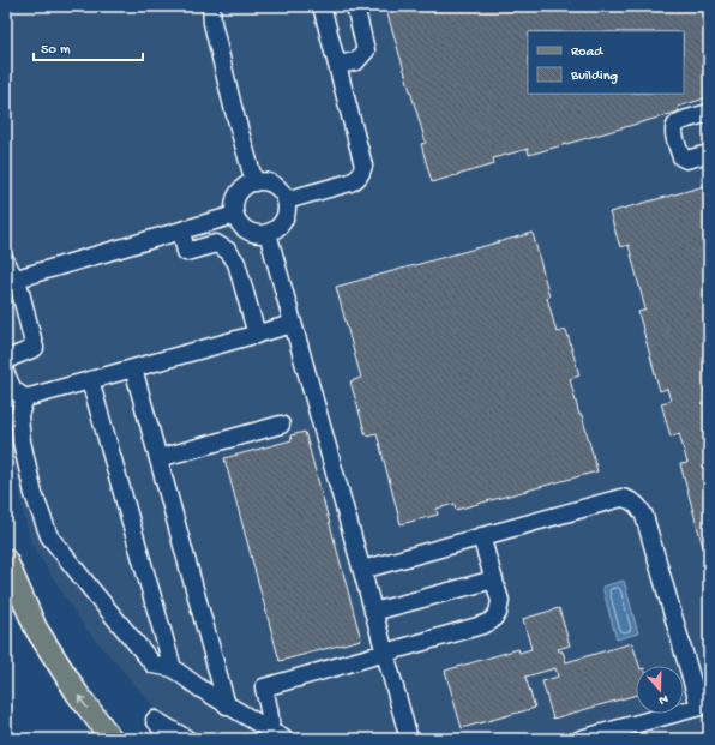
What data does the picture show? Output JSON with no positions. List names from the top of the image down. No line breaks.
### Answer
{"legend":["Road","Building"],"scale_bar":"50 m","north":"bottom"}
